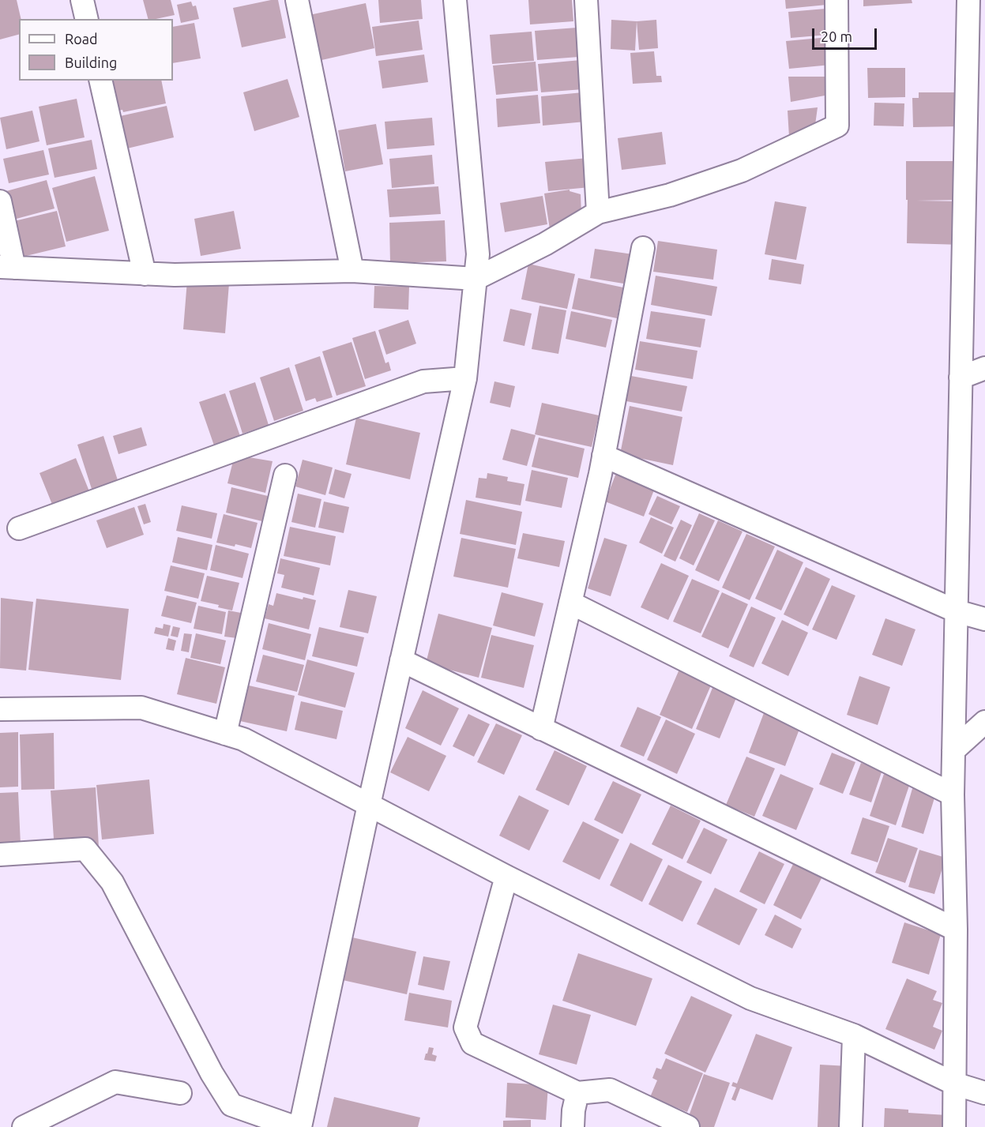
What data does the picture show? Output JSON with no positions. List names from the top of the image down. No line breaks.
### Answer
{"legend":["Road","Building"],"scale_bar":"20 m"}
